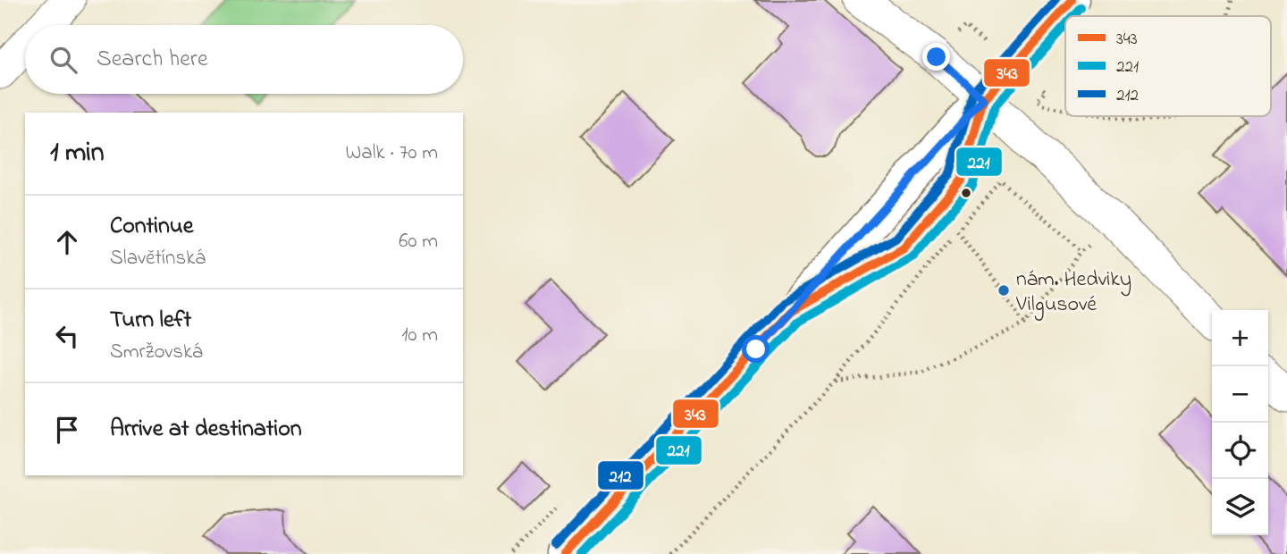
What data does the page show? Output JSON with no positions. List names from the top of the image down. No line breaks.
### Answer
{"places":["nám. Hedviky Vilgusové"],"lines":["transit line 343","transit line 212","transit line 221"],"legend":["343","221","212"],"page":{"search":"Search here","heading":["1 min","Walk · 70 m"],"list":[["Continue","Slavětínská","60 m"],["Turn left","Smržovská","10 m"],"Arrive at destination"],"map_buttons":["+","−"]}}
